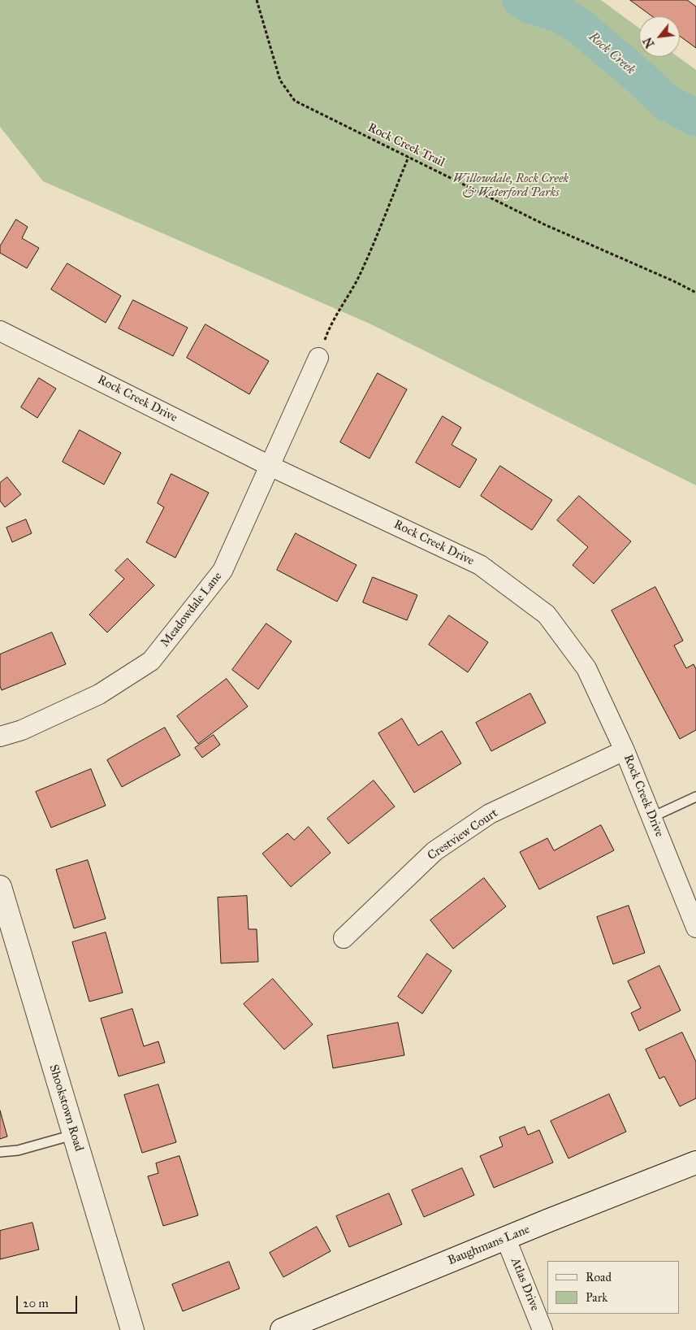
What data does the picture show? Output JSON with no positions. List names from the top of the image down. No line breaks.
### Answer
{"streets":{"street":["Rock Creek Drive","Meadowdale Lane","Crestview Court","Shookstown Road","Baughmans Lane","Atlas Drive"],"path":["Rock Creek Trail"]},"crossings":[["Rock Creek Drive","Meadowdale Lane"],["Rock Creek Drive","Crestview Court"],["Baughmans Lane","Atlas Drive"]],"water":["Rock Creek"],"parks":["Willowdale, Rock Creek & Waterford Parks"],"legend":["Road","Park"],"scale_bar":"20 m","north":"bottom left"}
